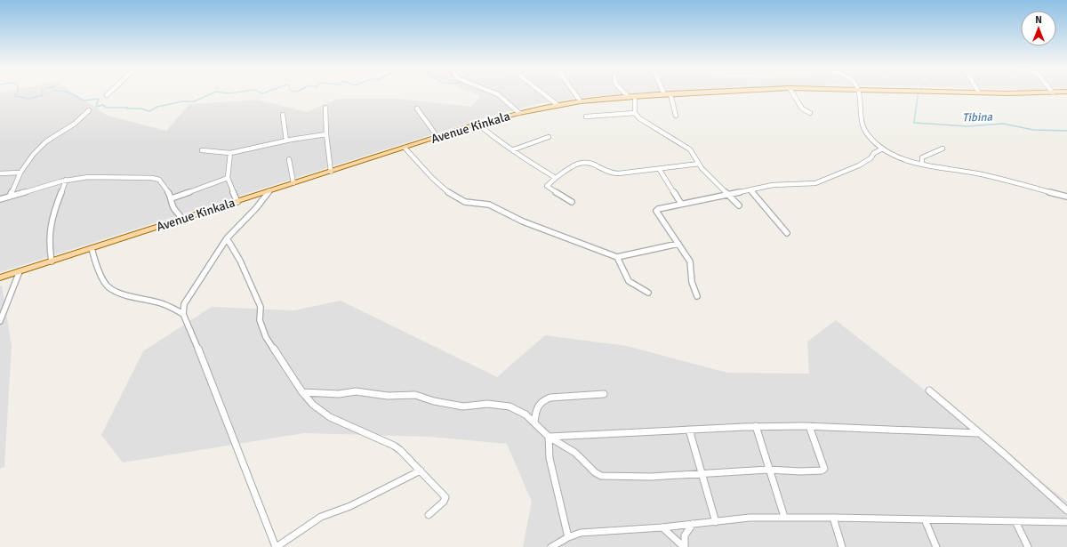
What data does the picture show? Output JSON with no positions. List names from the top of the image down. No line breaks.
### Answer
{"streets":{"main road":["Avenue Kinkala"]},"water":["Tibina"],"north":"top"}
